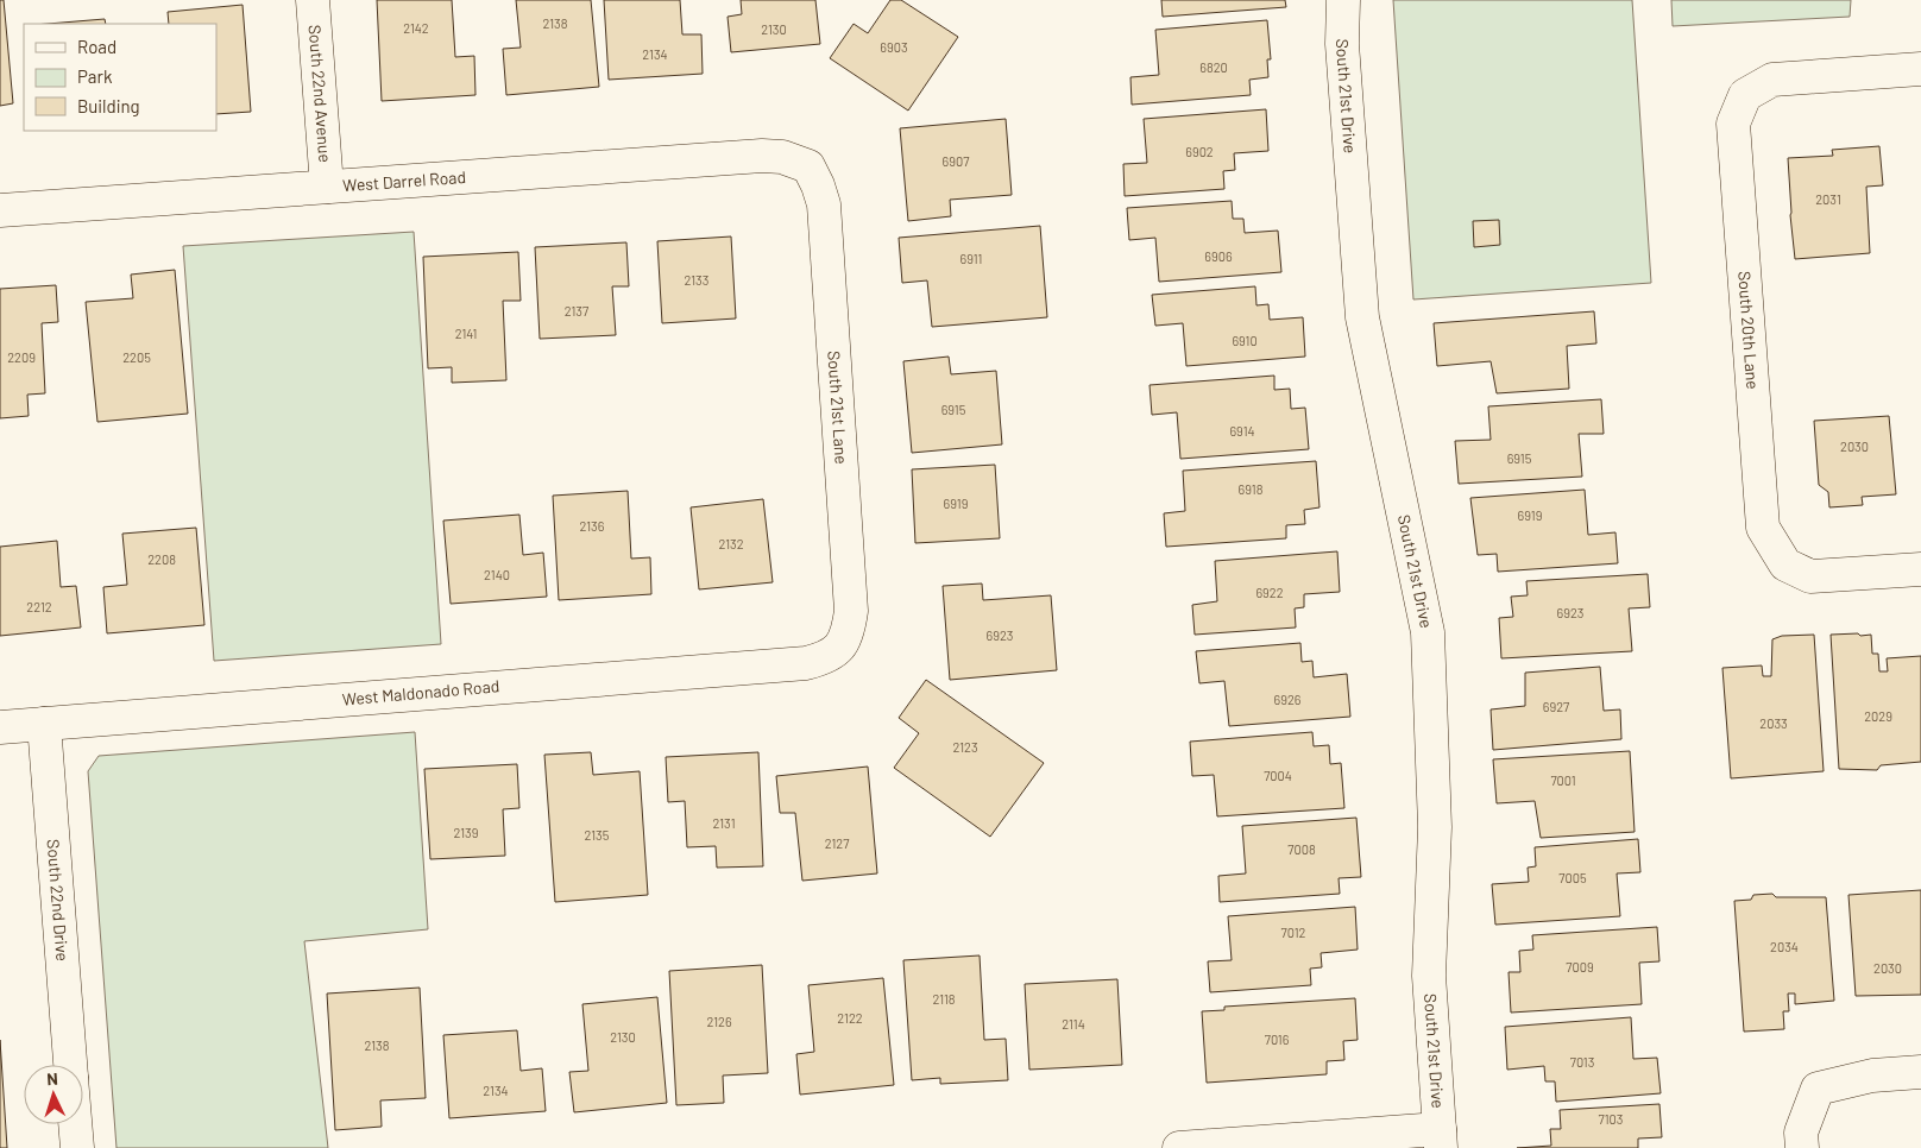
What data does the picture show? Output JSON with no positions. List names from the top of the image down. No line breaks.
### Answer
{"streets":{"street":["South 22nd Avenue","South 21st Drive","West Darrel Road","South 20th Lane","South 21st Lane","West Maldonado Road","South 22nd Drive"]},"crossings":[["South 22nd Avenue","West Darrel Road"],["West Darrel Road","South 21st Lane"],["South 21st Lane","West Maldonado Road"],["West Maldonado Road","South 22nd Drive"]],"house_numbers":["2138","2142","2130","6903","2134","6820","6902","6907","2031","6906","6911","2133","2137","2141","6910","2209","2205","6915","6914","2030","6915","6918","6919","6919","2136","2132","2208","2140","6922","2212","6923","6923","6926","6927","2029","2033","2123","7004","7001","2131","2139","2135","2127","7008","7005","7012","2034","7009","2030","2118","2122","2126","2114","2130","7016","2138","7013","2134","7103"],"legend":["Road","Park","Building"],"north":"top"}
